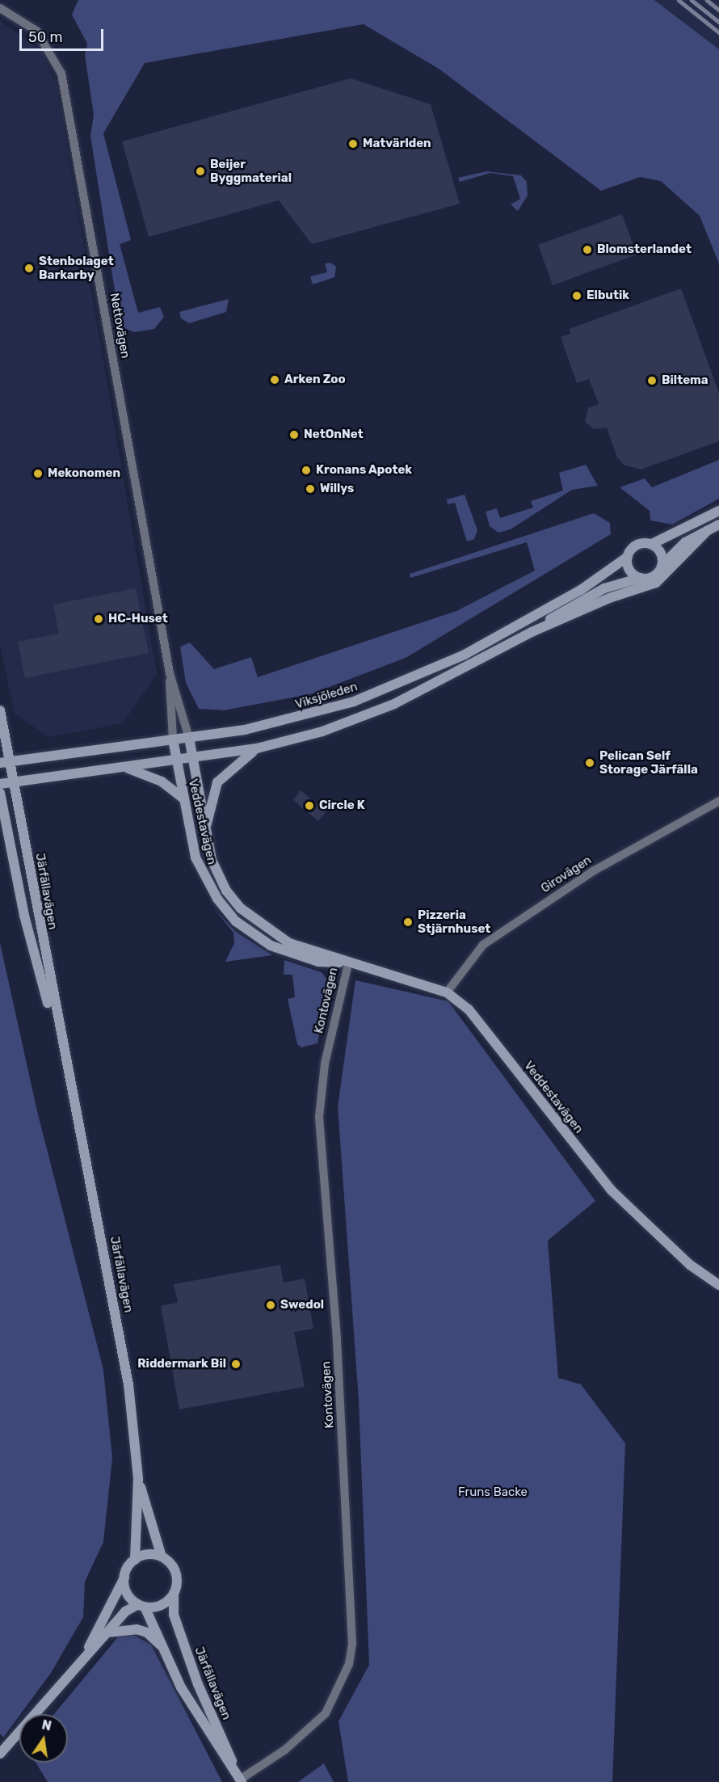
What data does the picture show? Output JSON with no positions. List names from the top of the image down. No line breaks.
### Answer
{"streets":{"street":["Nettovägen","Viksjöleden","Veddestavägen","Girovägen","Järfällavägen","Kontovägen"]},"crossings":[["Nettovägen","Viksjöleden"],["Nettovägen","Veddestavägen"],["Viksjöleden","Veddestavägen"],["Viksjöleden","Järfällavägen"],["Veddestavägen","Girovägen"],["Veddestavägen","Kontovägen"],["Järfällavägen","Kontovägen"]],"parks":["Fruns Backe"],"places":["Matvärlden","Beijer Byggmaterial","Blomsterlandet","Stenbolaget Barkarby","Elbutik","Arken Zoo","Biltema","NetOnNet","Kronans Apotek","Mekonomen","Willys","HC-Huset","Pelican Self Storage Järfälla","Circle K","Pizzeria Stjärnhuset","Swedol","Riddermark Bil"],"scale_bar":"50 m","north":"top"}
